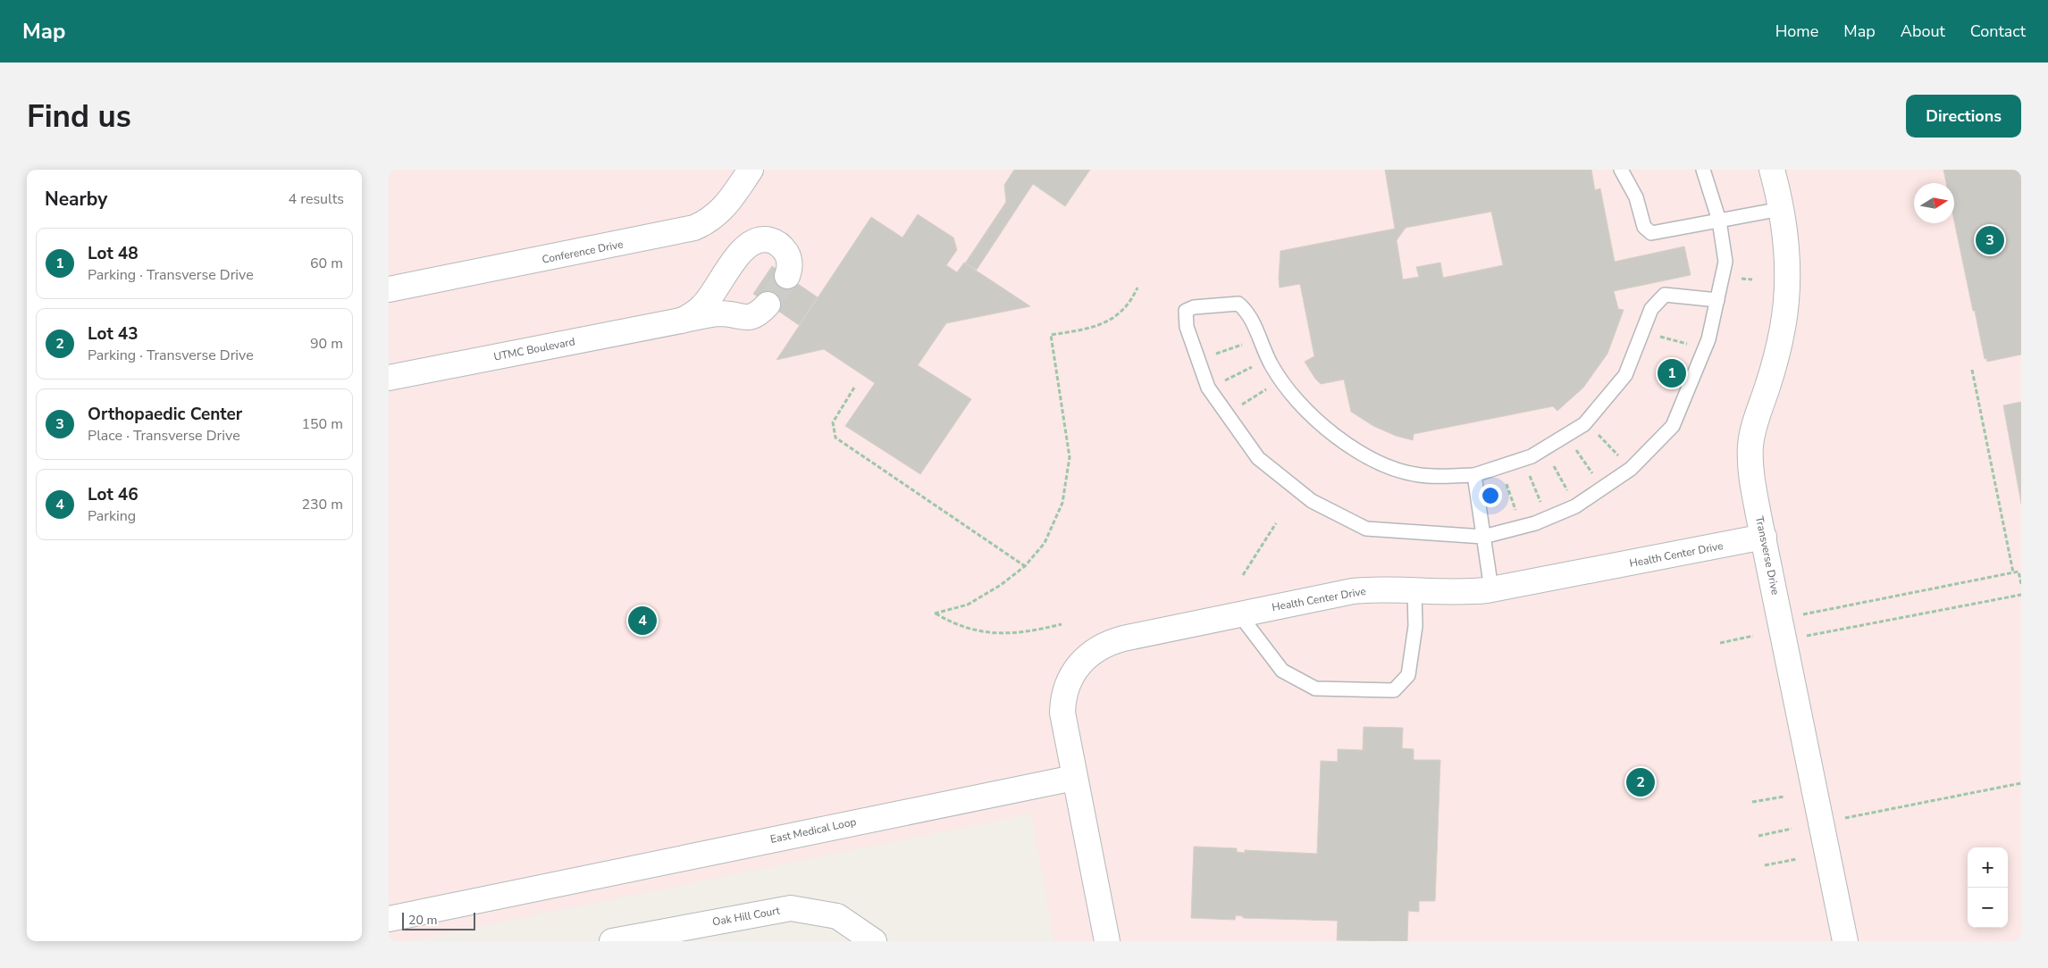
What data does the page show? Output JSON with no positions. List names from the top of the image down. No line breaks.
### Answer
{"streets":{"street":["Conference Drive","UTMC Boulevard","Health Center Drive","Transverse Drive","East Medical Loop","Oak Hill Court"]},"crossings":[["Health Center Drive","Transverse Drive"],["Health Center Drive","East Medical Loop"]],"scale_bar":"20 m","north":"right","page":{"header":"Map","nav":["Home","Map","About","Contact"],"buttons":"Directions","title":"Find us","heading":["Nearby","4 results"],"pins":["3","1","4","2"],"list":[{"mark":"1","name":"Lot 48","note":"Parking · Transverse Drive","value":"60 m"},{"mark":"2","name":"Lot 43","note":"Parking · Transverse Drive","value":"90 m"},{"mark":"3","name":"Orthopaedic Center","note":"Place · Transverse Drive","value":"150 m"},{"mark":"4","name":"Lot 46","note":"Parking","value":"230 m"}],"map_buttons":["+","−"],"scale":"20 m"}}
